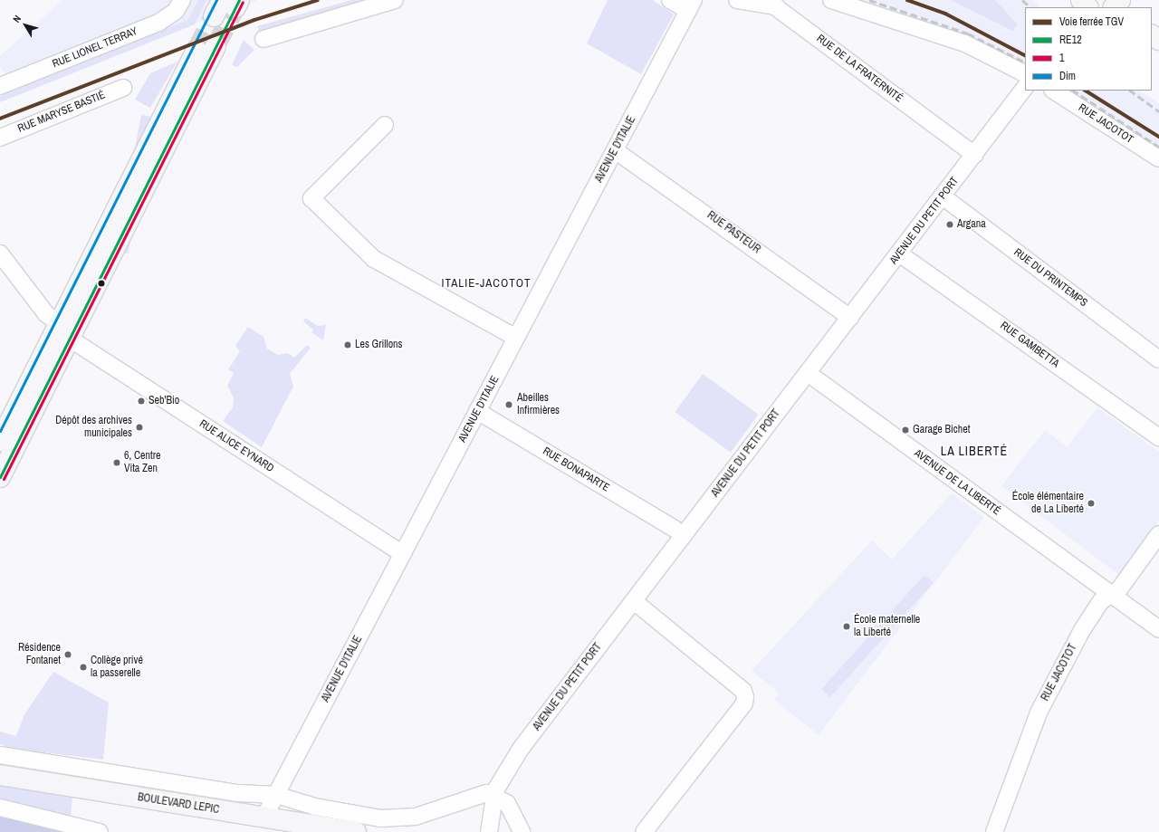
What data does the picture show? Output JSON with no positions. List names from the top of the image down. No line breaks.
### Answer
{"streets":{"main road":["BOULEVARD LEPIC"],"street":["RUE LIONEL TERRAY","RUE DE LA FRATERNITÉ","RUE MARYSE BASTIÉ","RUE JACOTOT","AVENUE D'ITALIE","AVENUE DU PETIT PORT","RUE PASTEUR","RUE DU PRINTEMPS","RUE GAMBETTA","RUE ALICE EYNARD","RUE BONAPARTE","AVENUE DE LA LIBERTÉ"]},"crossings":[["RUE DE LA FRATERNITÉ","AVENUE DU PETIT PORT"],["RUE JACOTOT","AVENUE DE LA LIBERTÉ"],["AVENUE D'ITALIE","RUE PASTEUR"],["AVENUE D'ITALIE","RUE ALICE EYNARD"],["AVENUE D'ITALIE","RUE BONAPARTE"],["AVENUE D'ITALIE","BOULEVARD LEPIC"],["AVENUE DU PETIT PORT","RUE PASTEUR"],["AVENUE DU PETIT PORT","RUE DU PRINTEMPS"],["AVENUE DU PETIT PORT","RUE GAMBETTA"],["AVENUE DU PETIT PORT","AVENUE DE LA LIBERTÉ"],["AVENUE DU PETIT PORT","BOULEVARD LEPIC"]],"districts":["ITALIE-JACOTOT","LA LIBERTÉ"],"places":["Argana","Les Grillons","Seb'Bio","Abeilles Infirmières","Dépôt des archives municipales","Garage Bichet","6, Centre Vita Zen","École élémentaire de La Liberté","École maternelle la Liberté","Résidence Fontanet","Collège privé la passerelle"],"lines":["rail line TGV","transit line RE12","transit line Dim","transit line 1"],"legend":["Voie ferrée TGV","RE12","1","Dim"],"north":"top left"}
